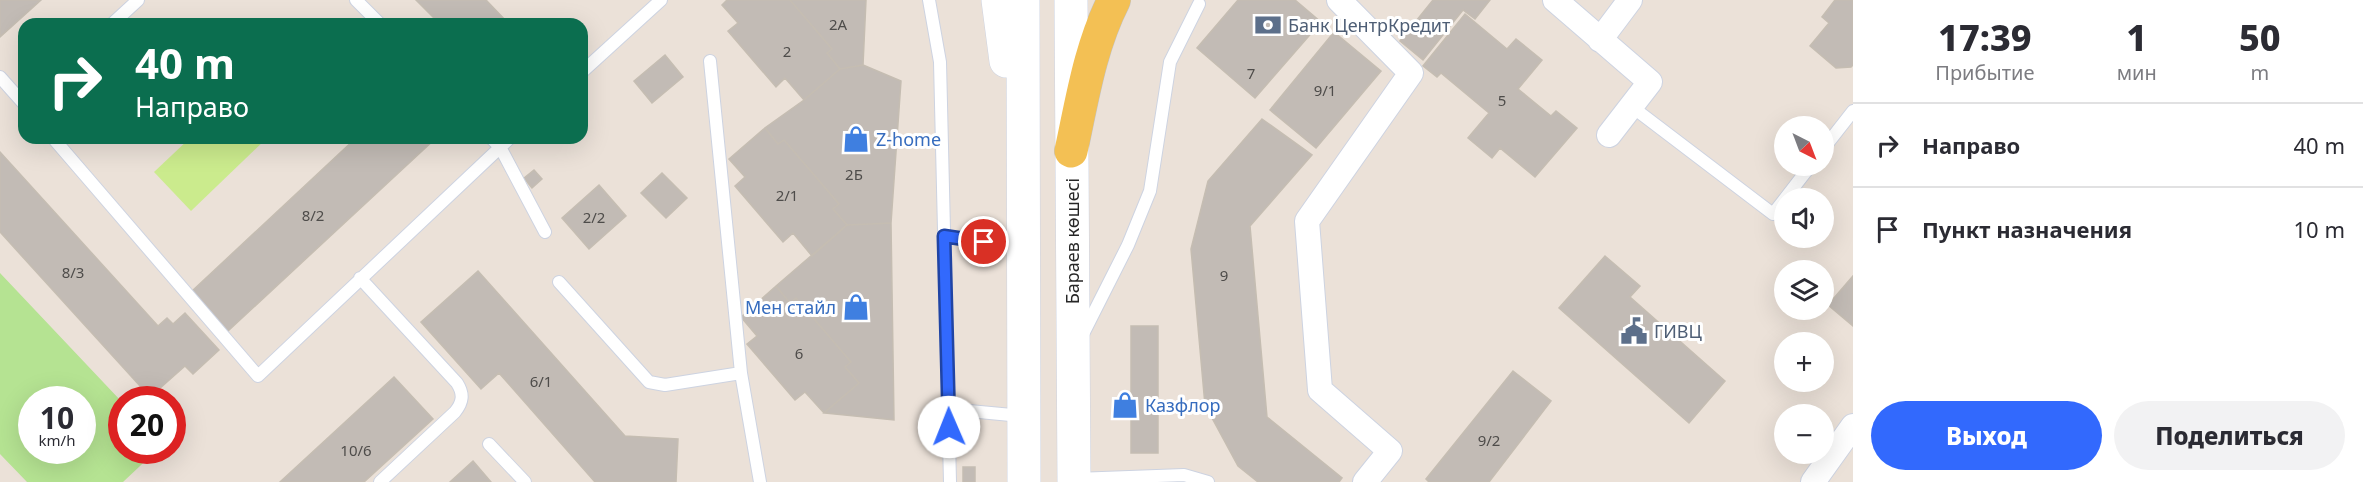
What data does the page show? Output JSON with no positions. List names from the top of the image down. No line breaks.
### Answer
{"streets":{"main road":["Бараев көшесі"]},"places":{"bank":["Банк ЦентрКредит"],"shop":["Z-home","Мен стайл","Казфлор"],"public building":["ГИВЦ"]},"house_numbers":["2А","2","7","9/1","5","2Б","2/1","8/2","2/2","8/3","9","6","6/1","9/2","10/6"],"north":"bottom right","page":{"eta":["17:39","Прибытие","1","мин","50","m"],"turn":["40 m","Направо"],"list":[{"name":"Направо","value":"40 m"},{"name":"Пункт назначения","value":"10 m"}],"map_buttons":["+","−"],"speed":"10 km/h","limit":"20","buttons":["Выход","Поделиться"]}}
